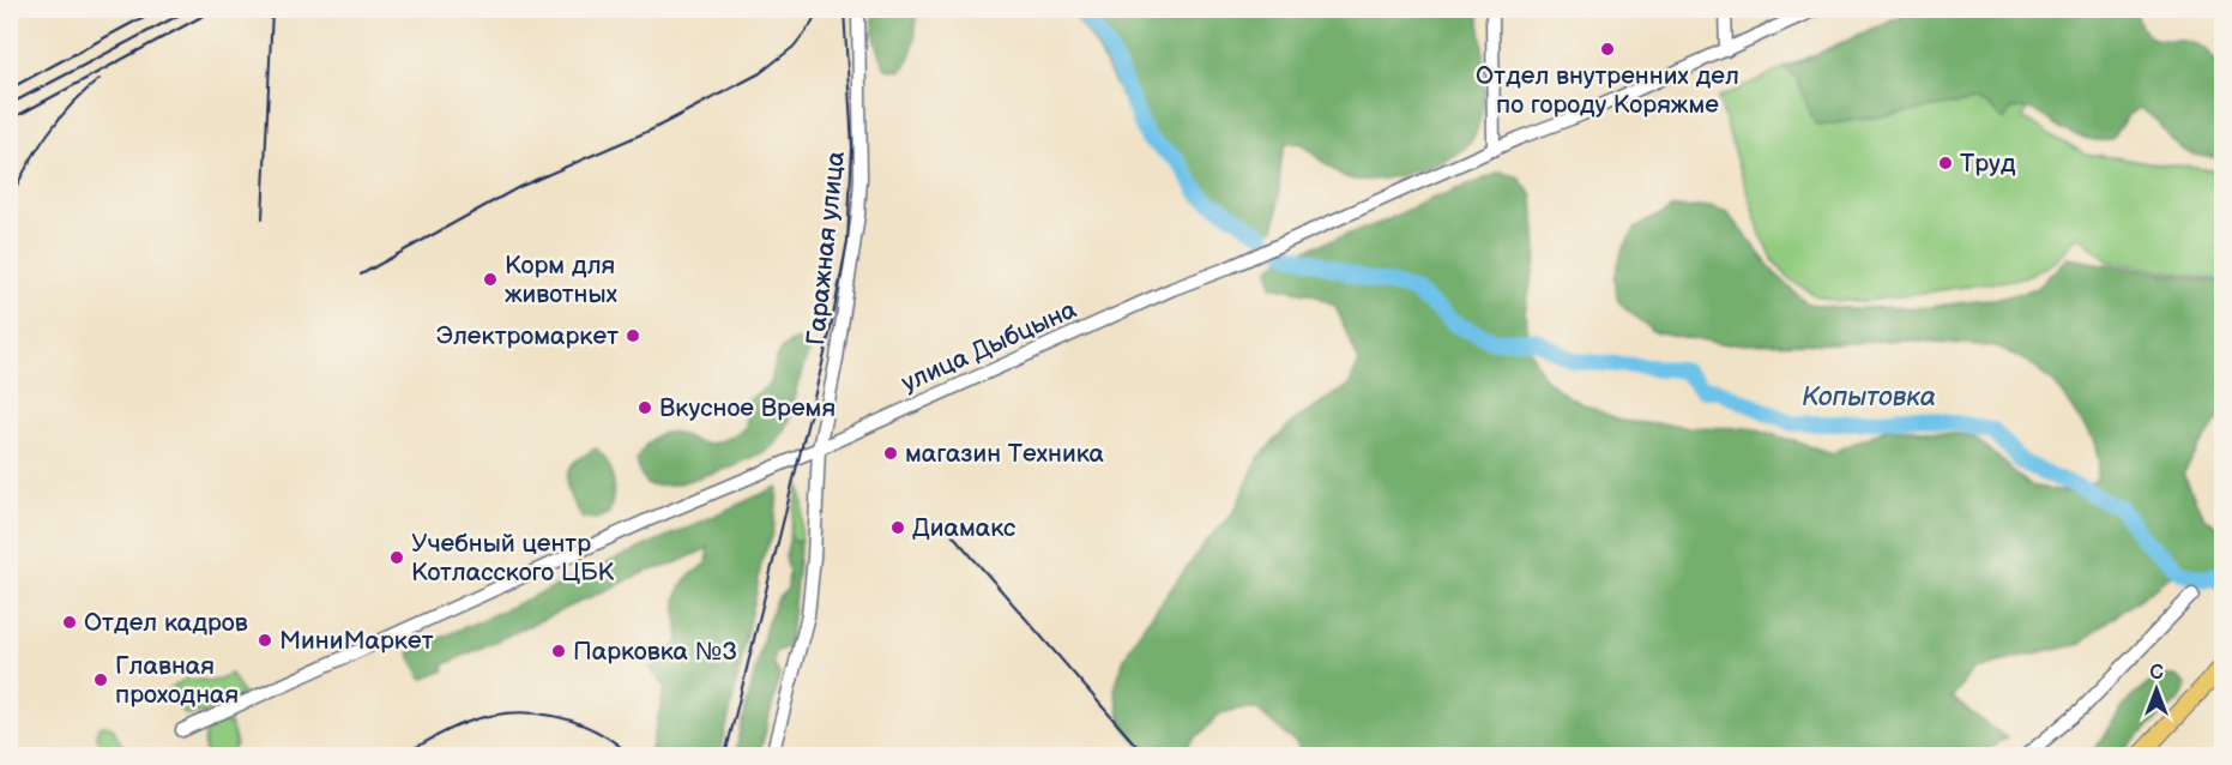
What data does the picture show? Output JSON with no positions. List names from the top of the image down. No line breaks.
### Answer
{"streets":{"street":["Гаражная улица","улица Дыбцына"]},"crossings":[["Гаражная улица","улица Дыбцына"]],"water":["Копытовка"],"places":["Отдел внутренних дел по городу Коряжме","Труд","Корм для животных","Электромаркет","Вкусное Время","магазин Техника","Диамакс","Учебный центр Котласского ЦБК","Отдел кадров","MиниMаркет","Парковка №3","Главная проходная"],"north":"top"}
